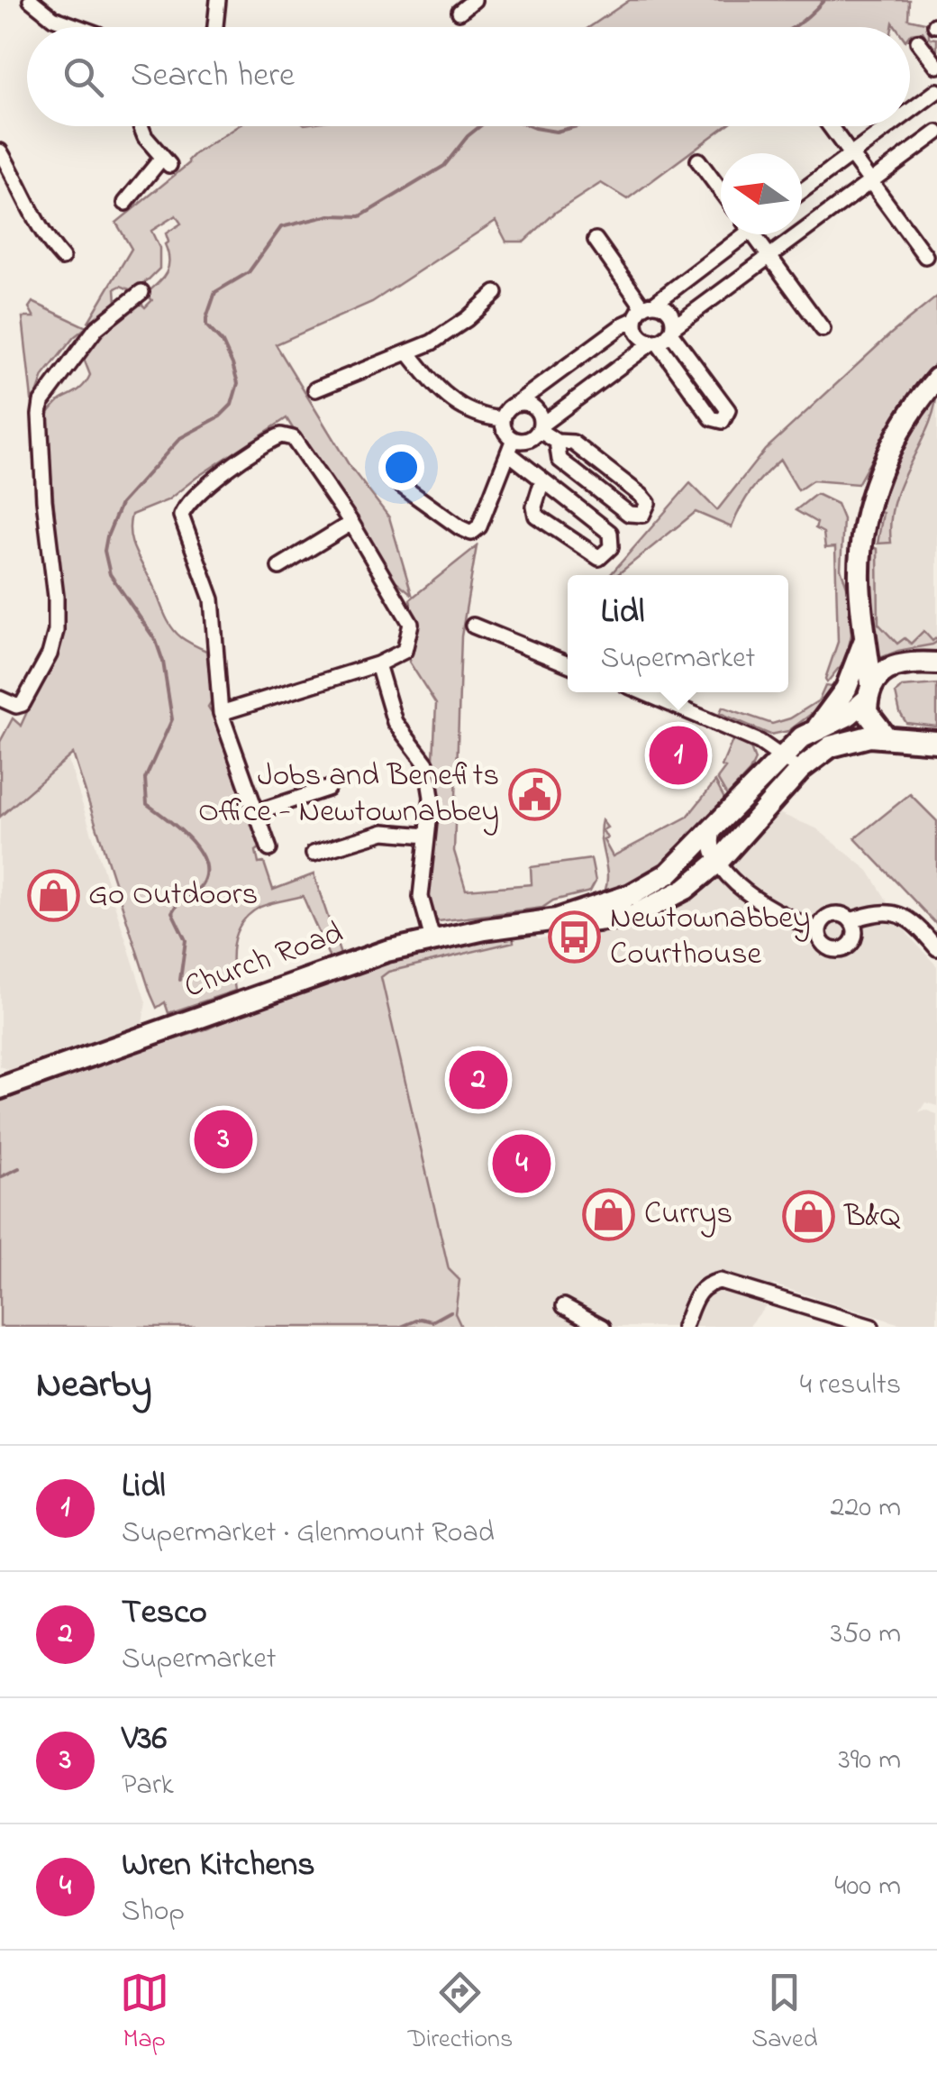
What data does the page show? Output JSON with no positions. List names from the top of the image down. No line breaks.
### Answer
{"streets":{"street":["Church Road"]},"places":{"public building":["Jobs and Benefits Office - Newtownabbey"],"shop":["Go Outdoors","Currys","B&Q"],"bus stop":["Newtownabbey Courthouse"]},"north":"left","page":{"search":"Search here","popup":["Lidl","Supermarket"],"pins":["1","2","3","4"],"heading":["Nearby","4 results"],"list":[{"mark":"1","name":"Lidl","note":"Supermarket · Glenmount Road","value":"220 m"},{"mark":"2","name":"Tesco","note":"Supermarket","value":"350 m"},{"mark":"3","name":"V36","note":"Park","value":"390 m"},{"mark":"4","name":"Wren Kitchens","note":"Shop","value":"400 m"}],"nav":["Map","Directions","Saved"]}}
